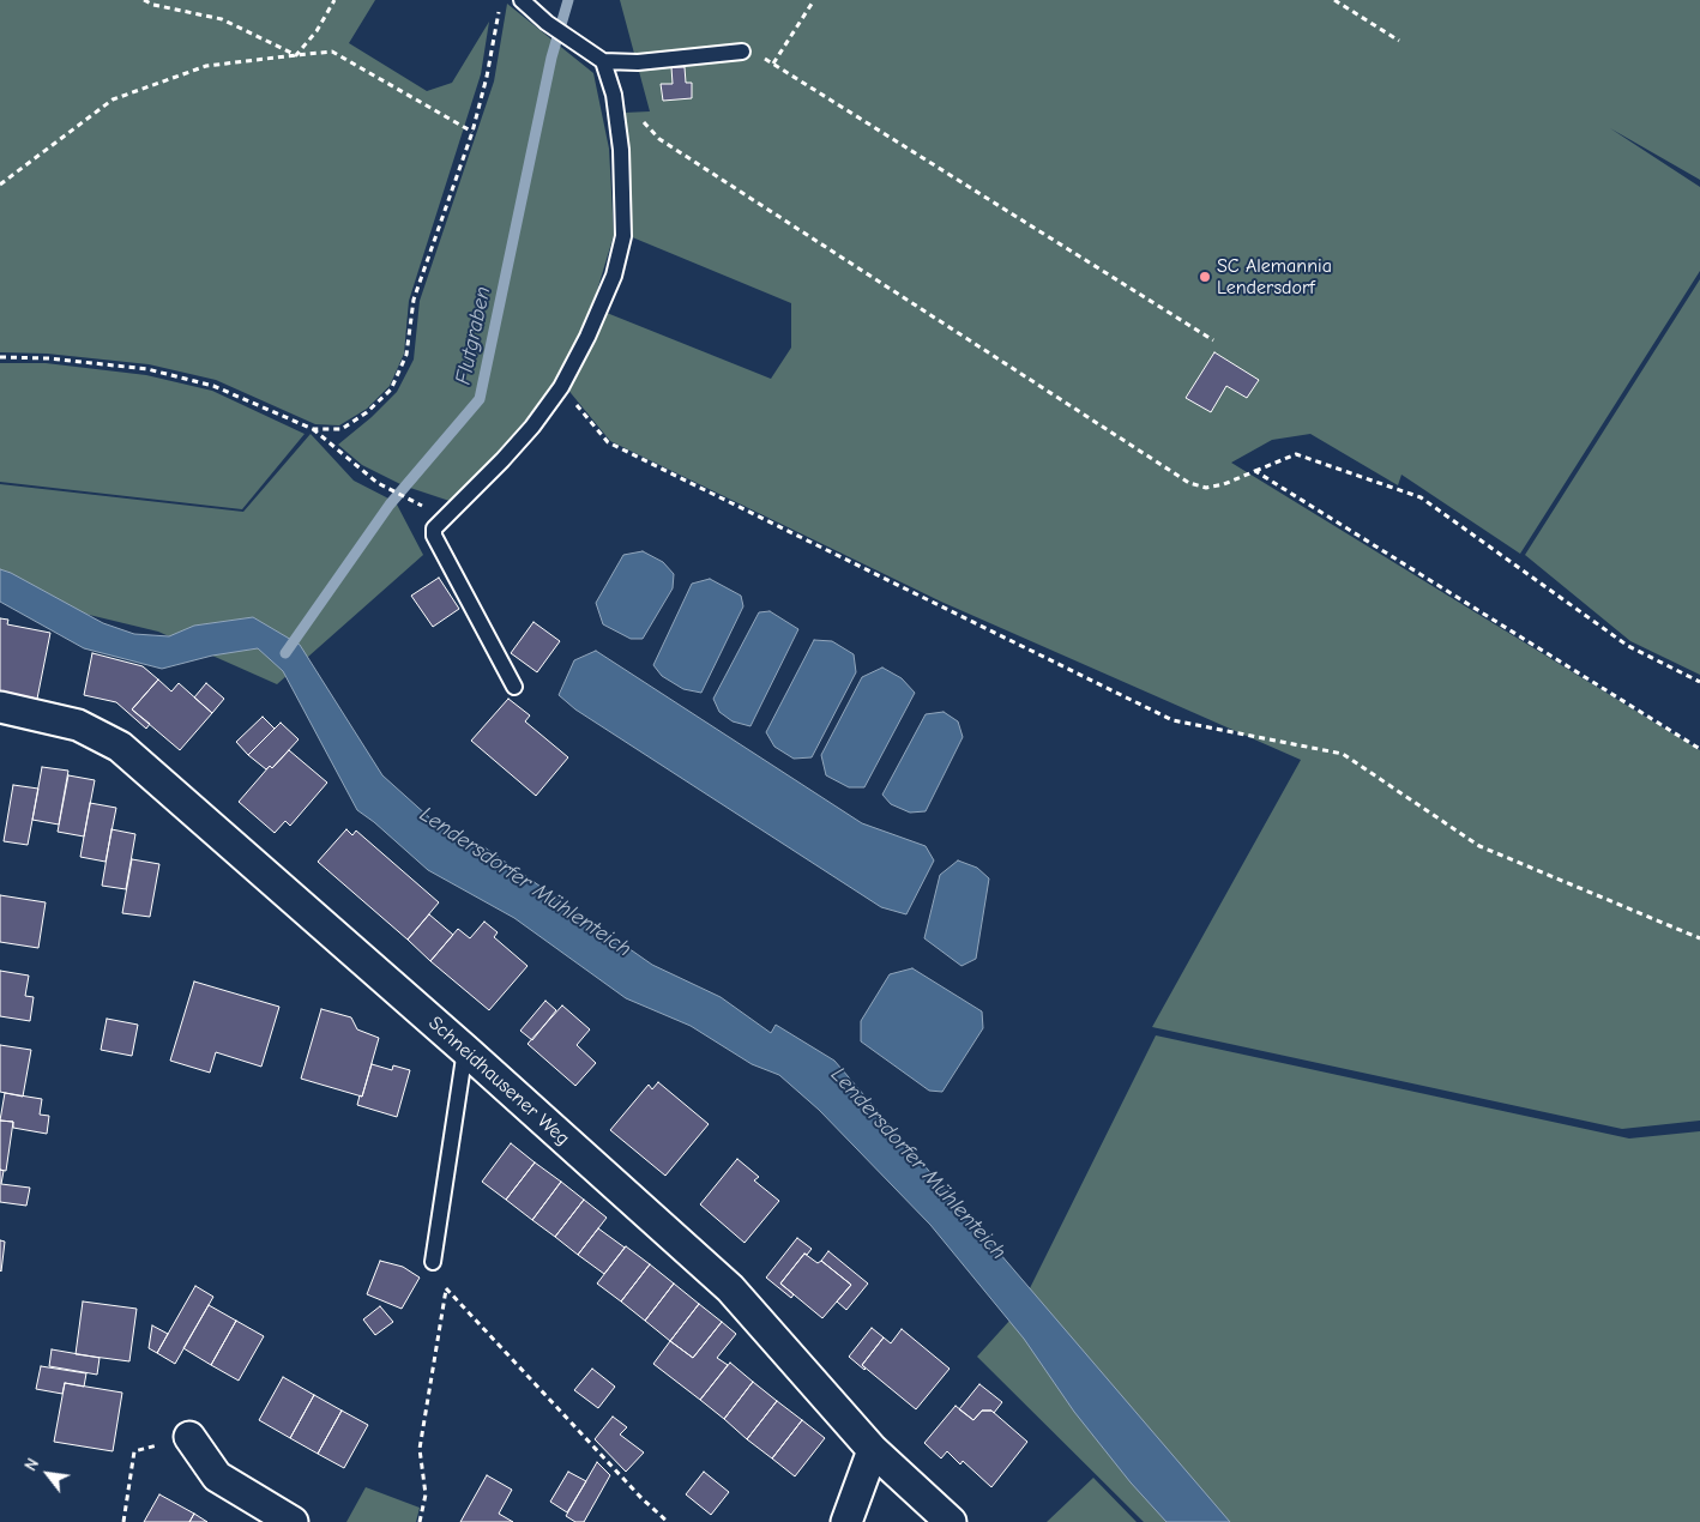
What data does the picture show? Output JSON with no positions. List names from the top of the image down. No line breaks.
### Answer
{"streets":{"street":["Schneidhausener Weg"]},"water":["Flutgraben","Lendersdorfer Mühlenteich"],"places":["SC Alemannia Lendersdorf"],"north":"top left"}
